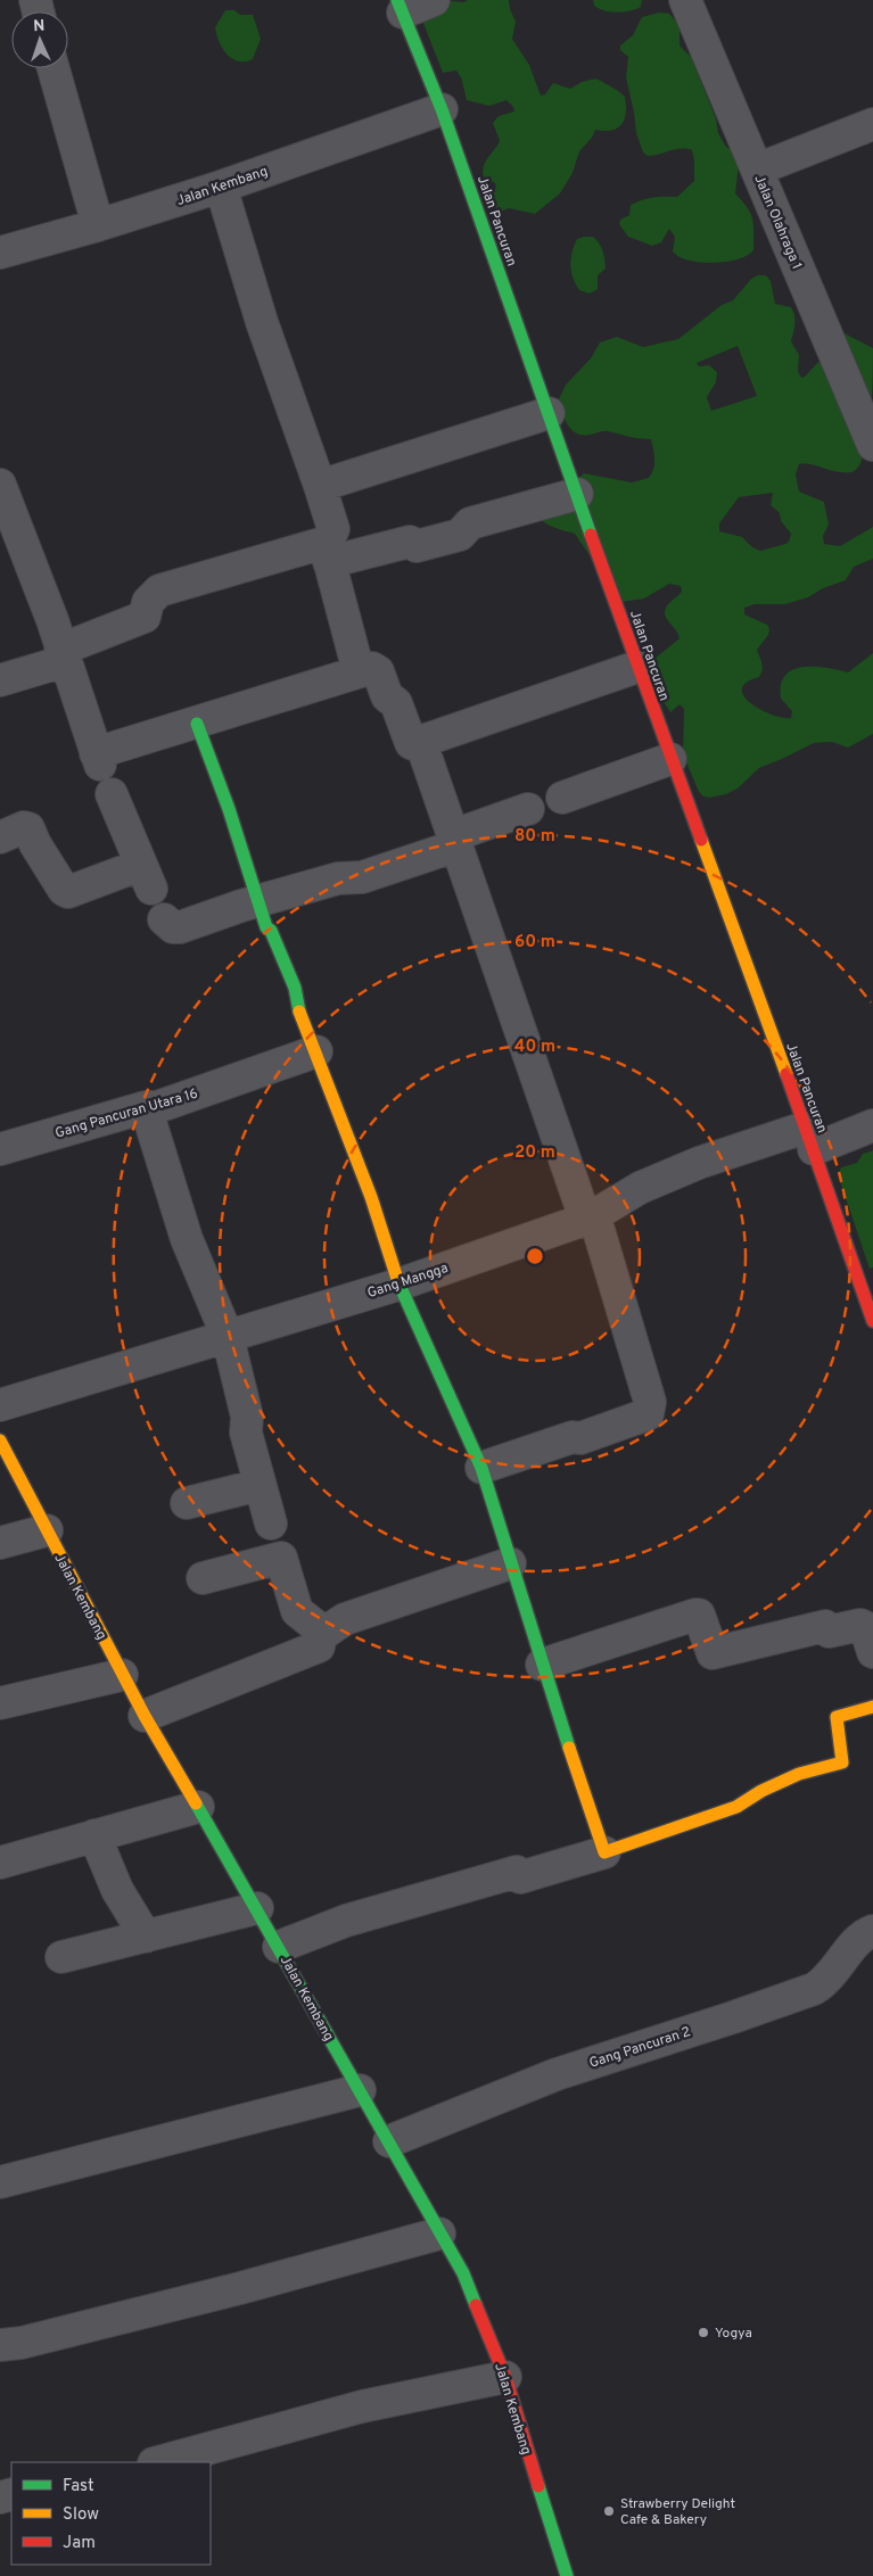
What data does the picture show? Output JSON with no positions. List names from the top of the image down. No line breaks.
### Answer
{"streets":{"street":["Jalan Kembang","Jalan Pancuran","Jalan Olahraga 1","Gang Pancuran Utara 16","Gang Mangga","Gang Pancuran 2"]},"crossings":[["Jalan Kembang","Jalan Pancuran"],["Jalan Kembang","Gang Pancuran 2"],["Jalan Pancuran","Gang Mangga"]],"places":["Yogya","Strawberry Delight Cafe & Bakery"],"legend":["Fast","Slow","Jam"],"north":"top","rings":["80 m","60 m","40 m","20 m"]}
